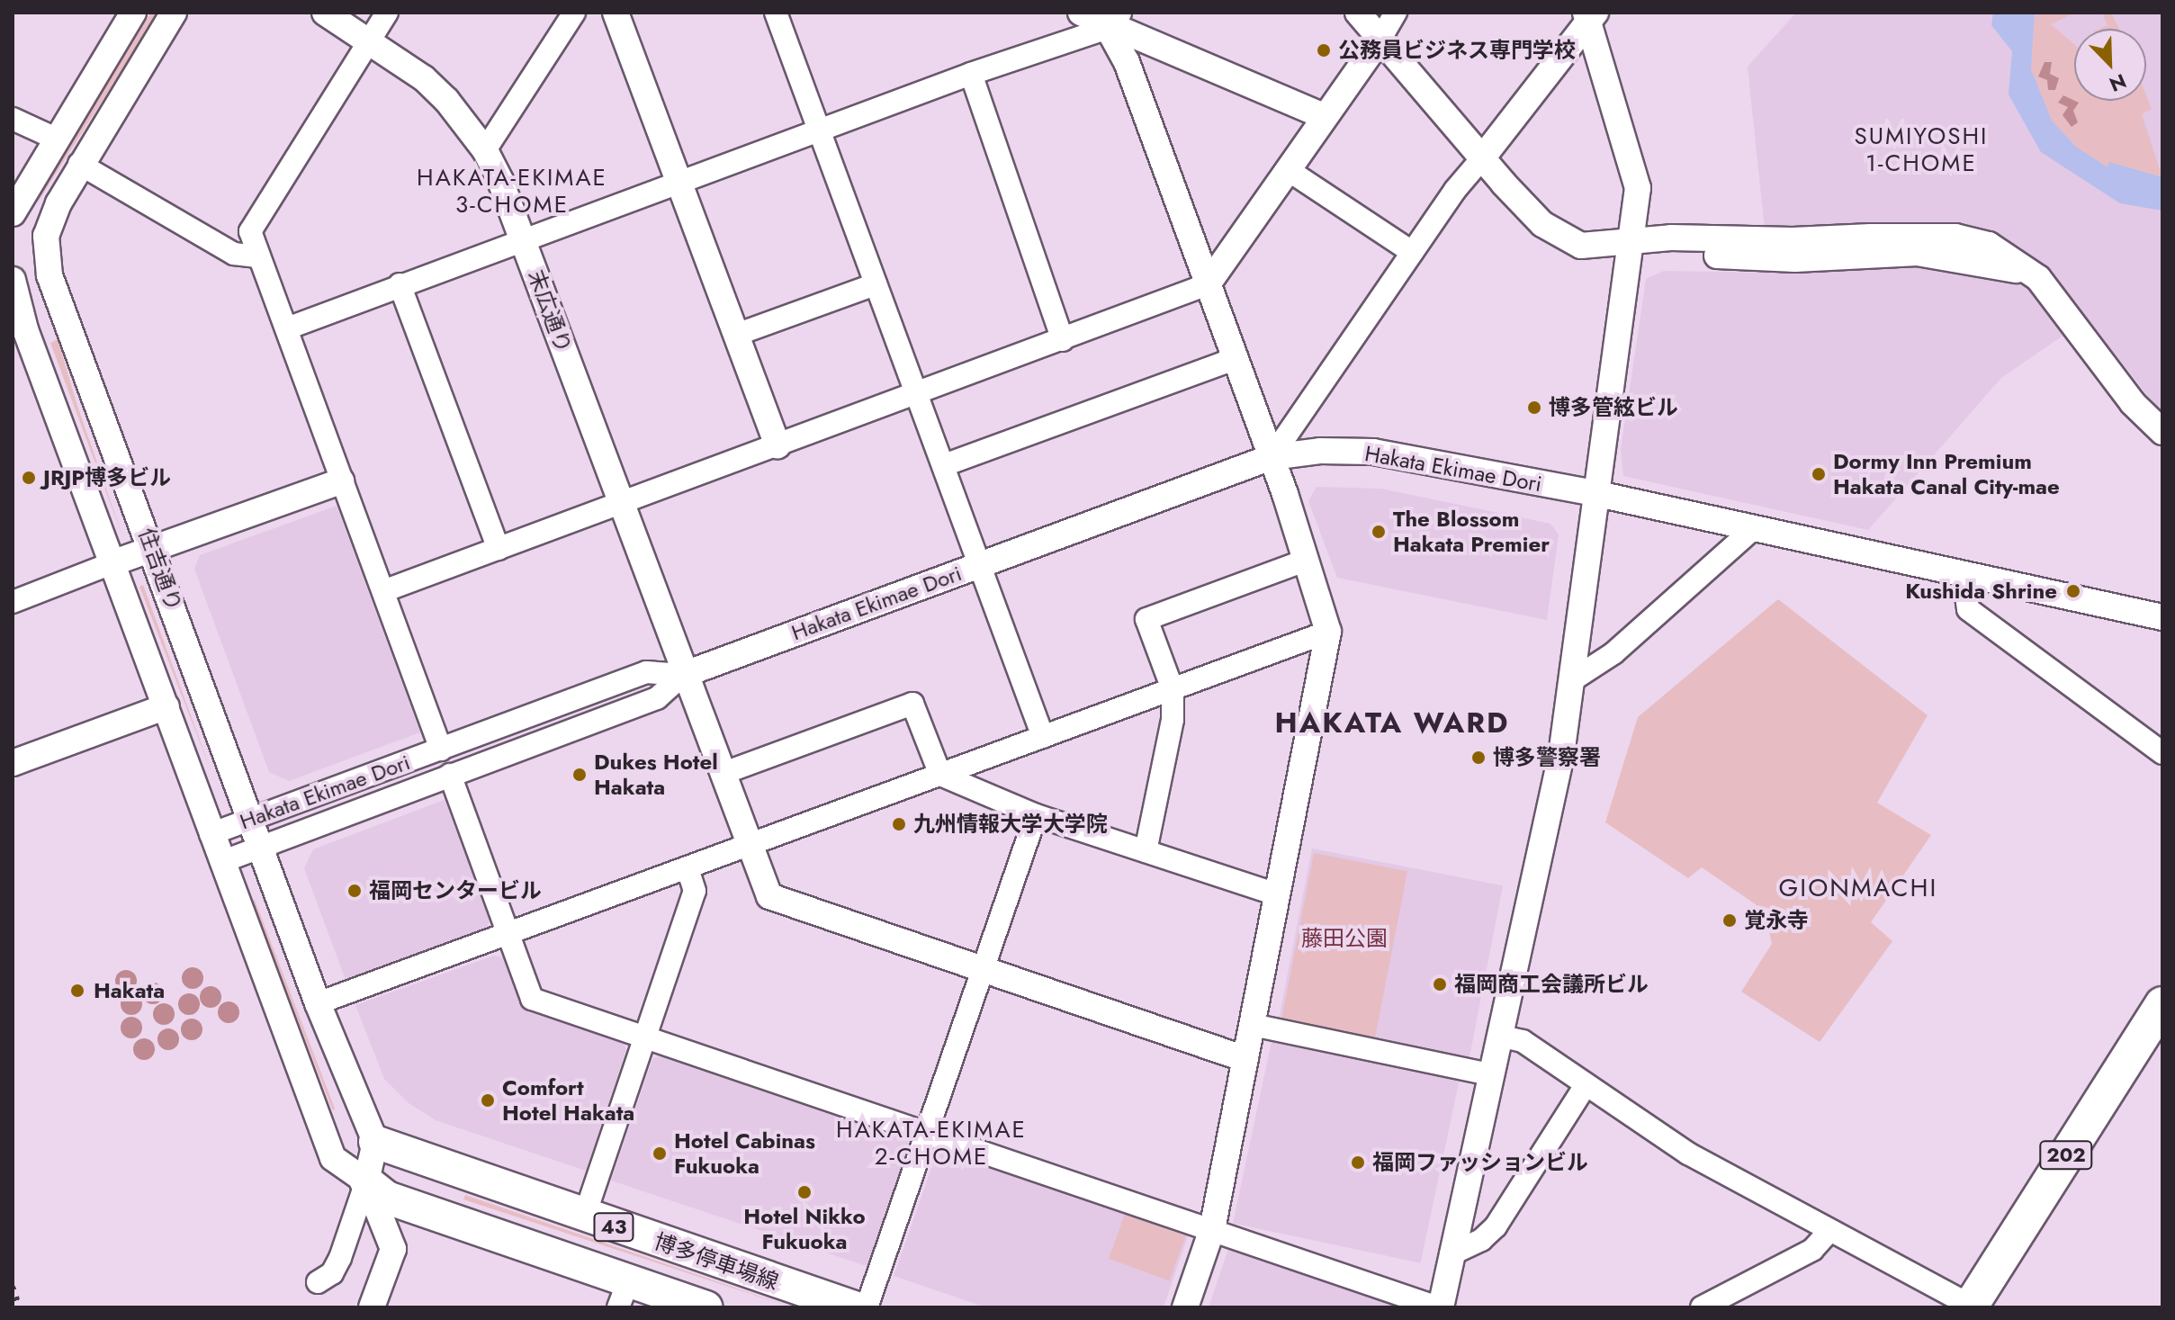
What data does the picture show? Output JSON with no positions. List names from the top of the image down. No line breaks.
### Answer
{"streets":{"highway":["202"],"main road":["43","博多停車場線"],"street":["末広通り","Hakata Ekimae Dori","住吉通り"]},"crossings":[["末広通り","Hakata Ekimae Dori"],["Hakata Ekimae Dori","住吉通り"],["住吉通り","43"],["住吉通り","博多停車場線"]],"districts":["SUMIYOSHI 1-CHOME","HAKATA-EKIMAE 3-CHOME","HAKATA WARD","GIONMACHI","HAKATA-EKIMAE 2-CHOME"],"parks":["藤田公園"],"places":["公務員ビジネス専門学校","博多管絃ビル","Dormy Inn Premium Hakata Canal City-mae","JRJP博多ビル","The Blossom Hakata Premier","Kushida Shrine","博多警察署","Dukes Hotel Hakata","九州情報大学大学院","福岡センタービル","覚永寺","福岡商工会議所ビル","Hakata","Comfort Hotel Hakata","Hotel Cabinas Fukuoka","福岡ファッションビル","Hotel Nikko Fukuoka"],"north":"bottom right"}
